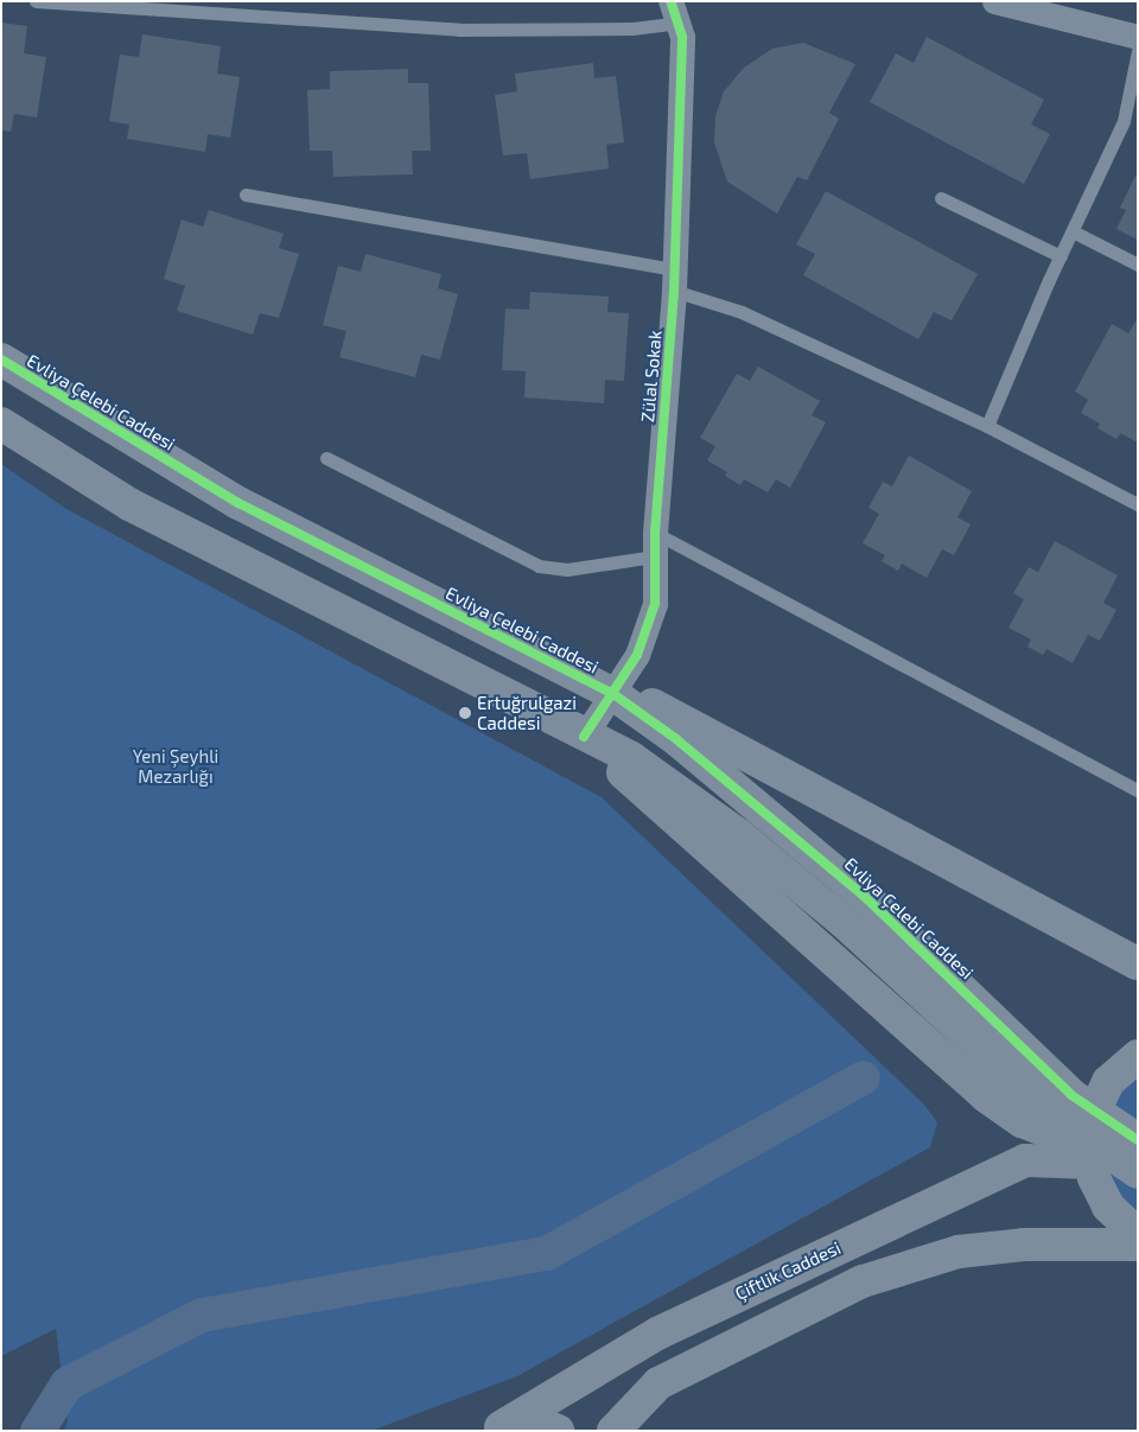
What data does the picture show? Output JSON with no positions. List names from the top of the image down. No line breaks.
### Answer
{"streets":{"street":["Zülal Sokak","Evliya Çelebi Caddesi","Çiftlik Caddesi"]},"crossings":[["Zülal Sokak","Evliya Çelebi Caddesi"]],"parks":["Yeni Şeyhli Mezarlığı"],"places":["Ertuğrulgazi Caddesi"]}
